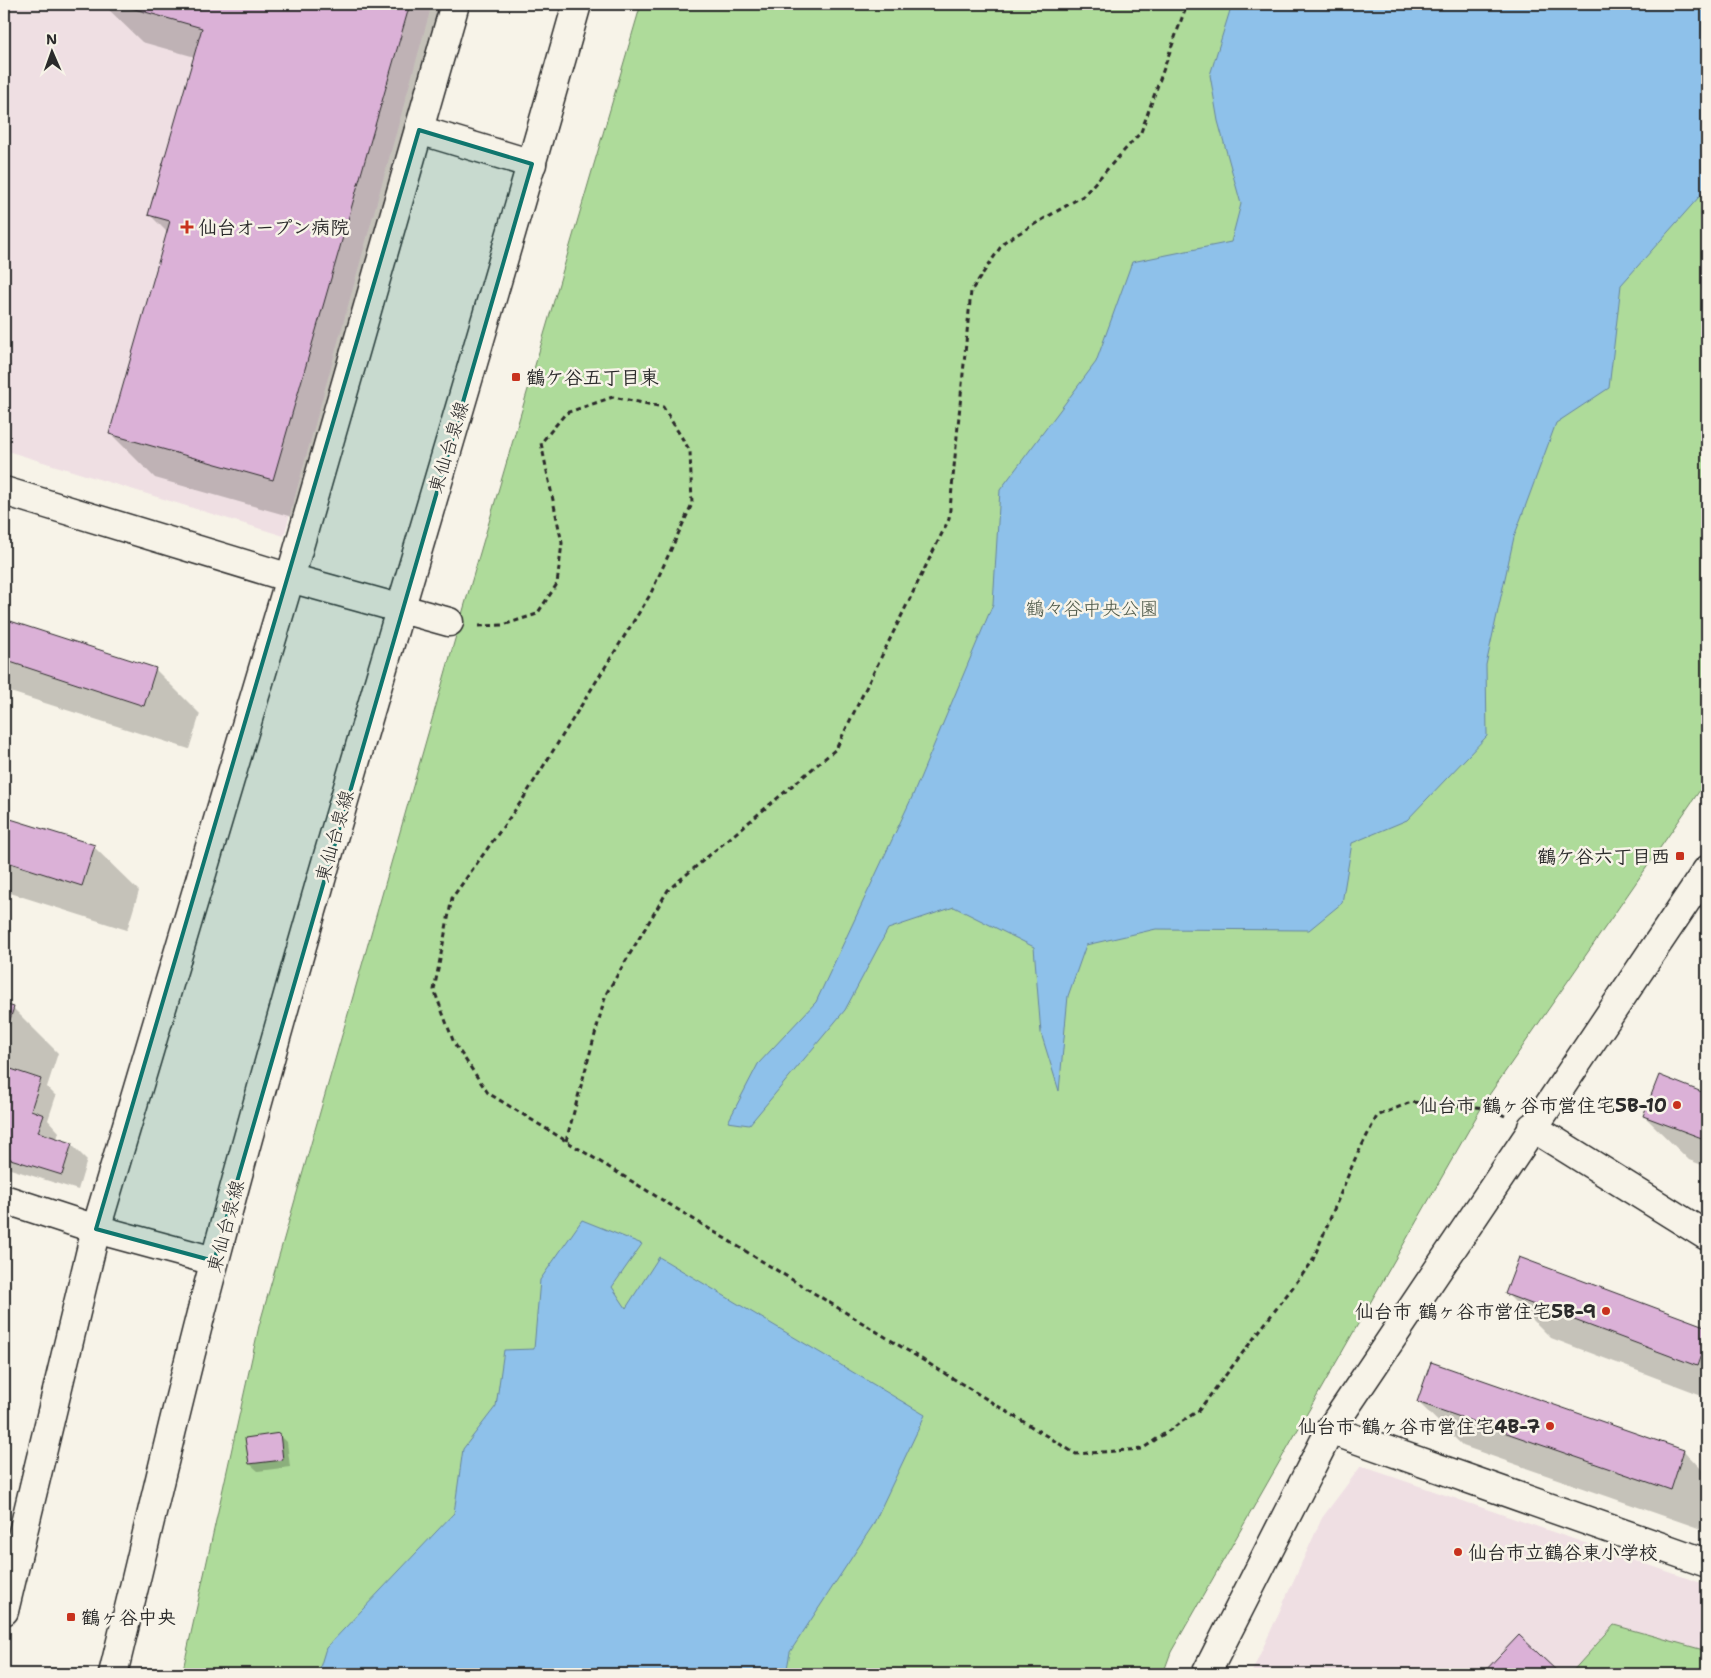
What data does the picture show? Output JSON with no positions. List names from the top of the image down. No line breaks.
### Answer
{"streets":{"street":["東仙台泉線"]},"parks":["鶴々谷中央公園"],"places":{"health":["仙台オープン病院"],"transit":["鶴ケ谷五丁目東","鶴ケ谷六丁目西","鶴ヶ谷中央"],"other":["仙台市 鶴ヶ谷市営住宅5B-10","仙台市 鶴ヶ谷市営住宅5B-9","仙台市 鶴ヶ谷市営住宅4B-7","仙台市立鶴谷東小学校"]},"north":"top"}
